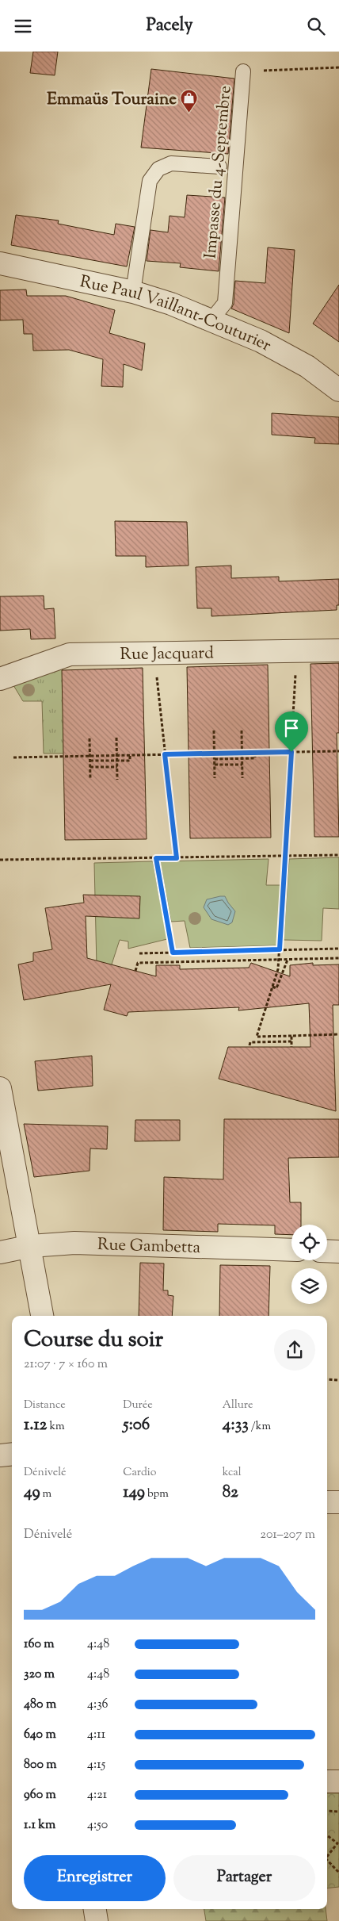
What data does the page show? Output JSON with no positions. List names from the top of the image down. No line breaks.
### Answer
{"streets":{"street":["Rue Paul Vaillant-Couturier","Rue Jacquard","Rue Gambetta"],"lane":["Impasse du 4-Septembre"]},"crossings":[["Impasse du 4-Septembre","Rue Paul Vaillant-Couturier"]],"places":{"shop":["Emmaüs Touraine"]},"page":{"header":"Pacely","heading":["Course du soir","21:07 · 7 × 160 m"],"stats":[["Distance","1.12 km"],["Durée","5:06"],["Allure","4:33 /km"],["Dénivelé","49 m"],["Cardio","149 bpm"],["kcal","82"]],"chart":["Dénivelé","201–207 m"],"list":[{"name":"160 m","note":"4:48"},{"name":"320 m","note":"4:48"},{"name":"480 m","note":"4:36"},{"name":"640 m","note":"4:11"},{"name":"800 m","note":"4:15"},{"name":"960 m","note":"4:21"},{"name":"1.1 km","note":"4:50"}],"buttons":["Enregistrer","Partager"]}}
